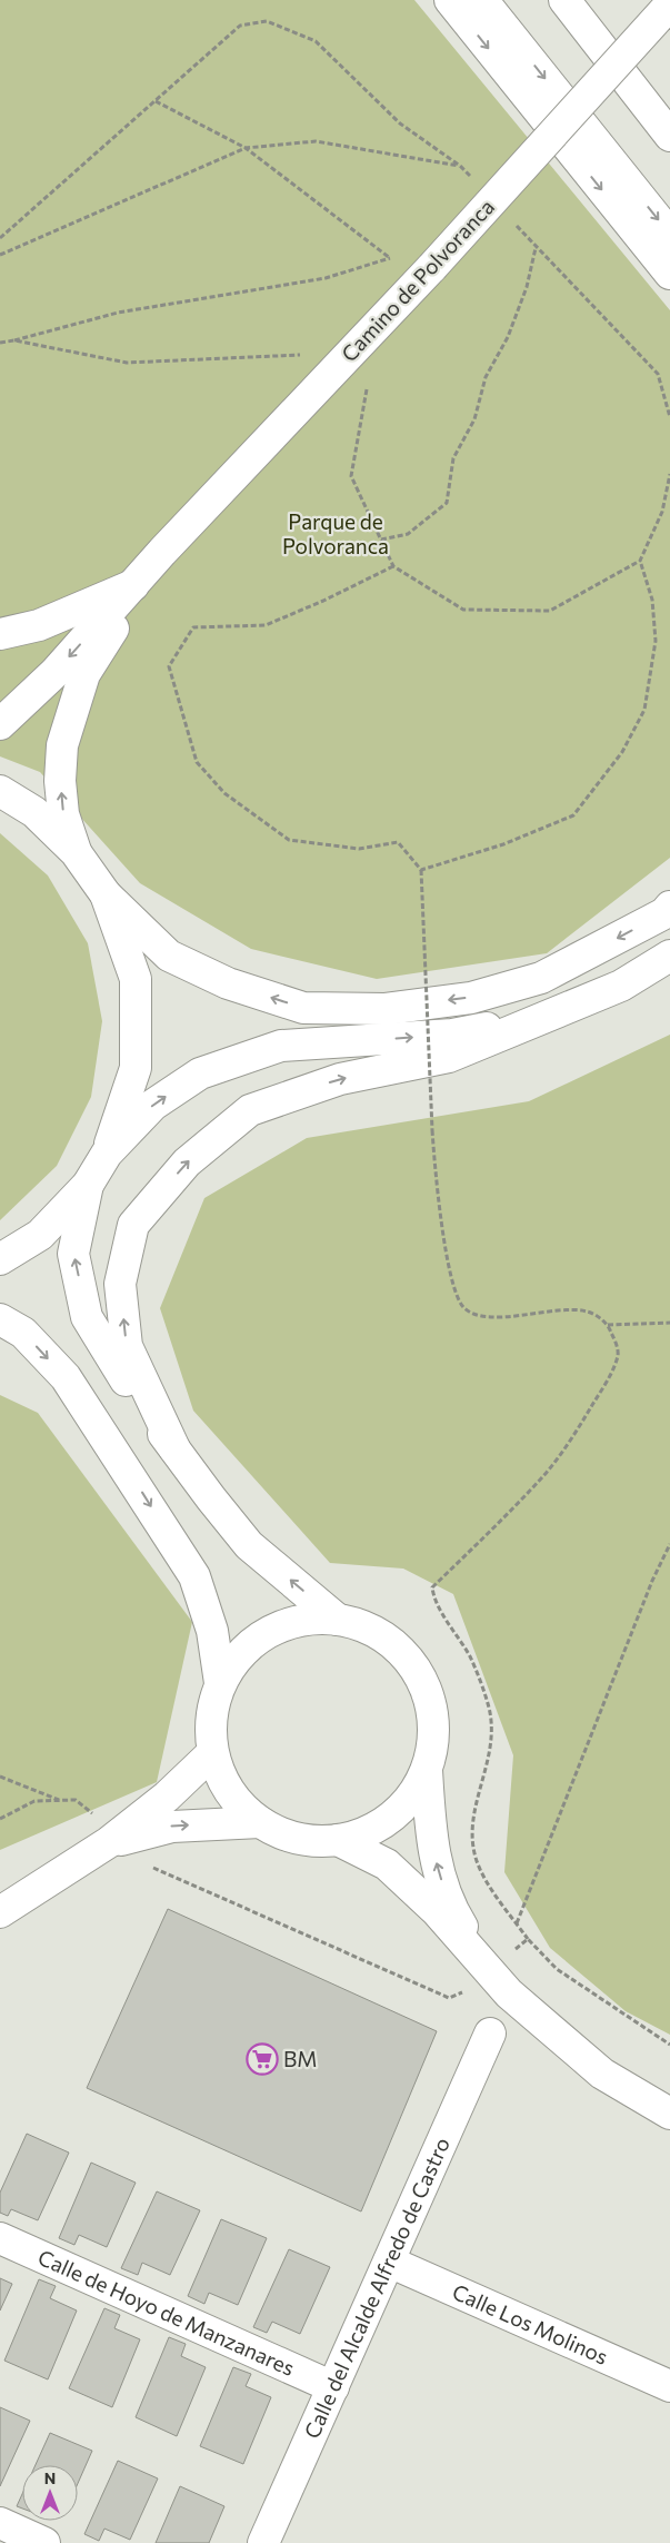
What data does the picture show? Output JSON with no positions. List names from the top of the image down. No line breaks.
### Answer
{"streets":{"main road":["Camino de Polvoranca","Calle del Alcalde Alfredo de Castro","Calle de Hoyo de Manzanares","Calle Los Molinos"]},"crossings":[["Calle del Alcalde Alfredo de Castro","Calle de Hoyo de Manzanares"],["Calle del Alcalde Alfredo de Castro","Calle Los Molinos"]],"parks":["Parque de Polvoranca"],"places":{"supermarket":["BM"]},"north":"top"}
